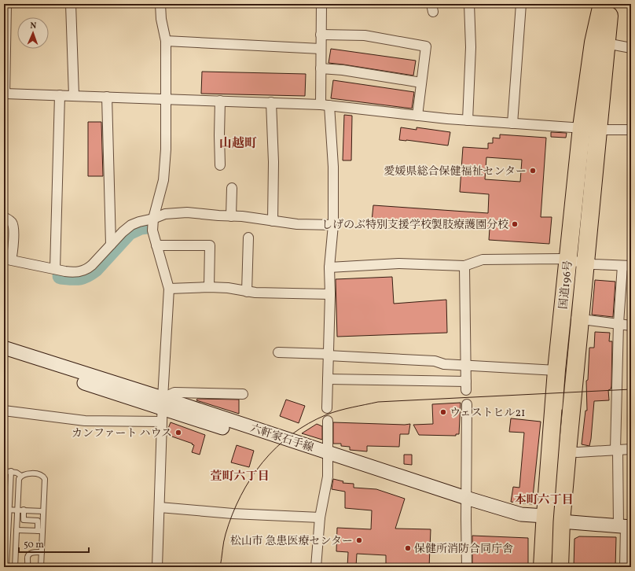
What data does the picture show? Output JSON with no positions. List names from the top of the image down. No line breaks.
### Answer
{"streets":{"highway":["国道196号"],"main road":["六軒家石手線"]},"crossings":[["国道196号","六軒家石手線"]],"districts":["山越町","萱町六丁目","本町六丁目"],"places":["愛媛県総合保健福祉センター","しげのぶ特別支援学校製肢療護園分校","ウェストヒル21","カンファート ハウス","松山市 急患医療センター","保健所消防合同庁舎"],"scale_bar":"50 m","north":"top"}
